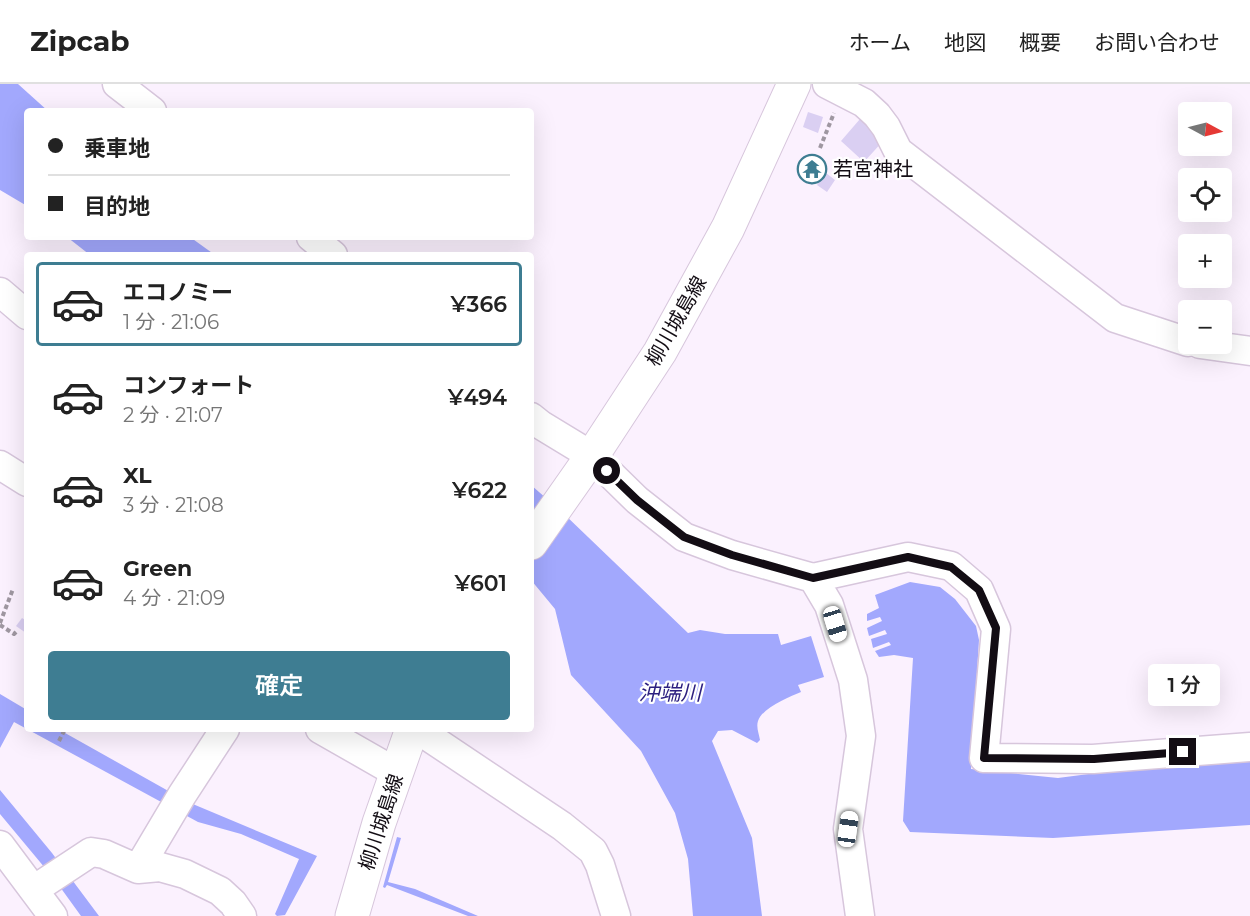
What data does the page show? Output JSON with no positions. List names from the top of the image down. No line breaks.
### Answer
{"streets":{"main road":["柳川城島線"]},"water":["沖端川"],"places":{"temple":["若宮神社"]},"north":"right","page":{"header":"Zipcab","nav":["ホーム","地図","概要","お問い合わせ"],"map_buttons":["+","−"],"banner":["乗車地","目的地"],"list":[{"name":"エコノミー","note":"1 分 · 21:06","value":"¥366"},{"name":"コンフォート","note":"2 分 · 21:07","value":"¥494"},{"name":"XL","note":"3 分 · 21:08","value":"¥622"},{"name":"Green","note":"4 分 · 21:09","value":"¥601"}],"buttons":"確定","bubble":"1 分"}}
